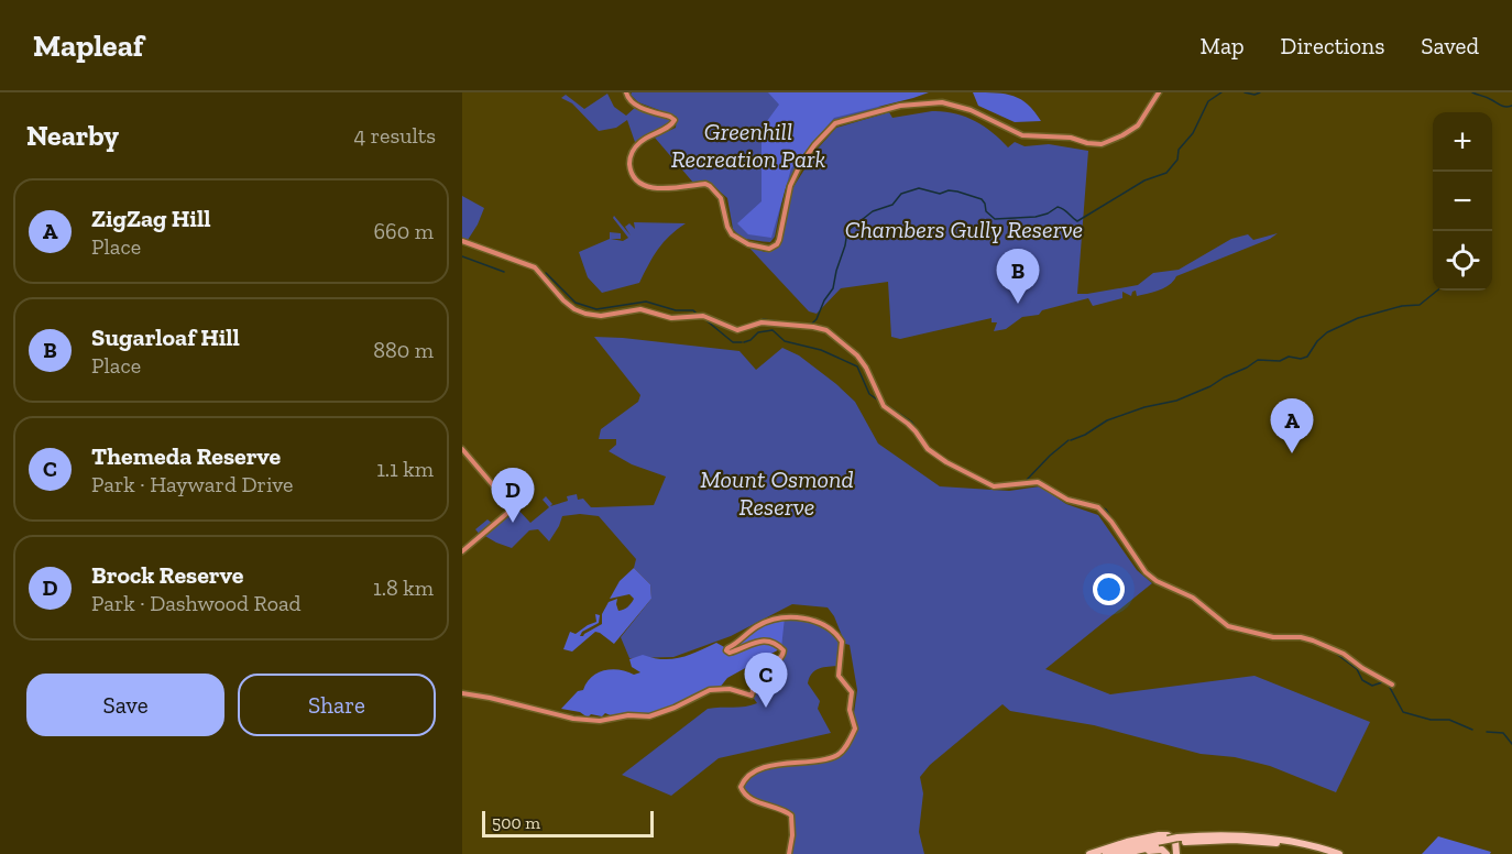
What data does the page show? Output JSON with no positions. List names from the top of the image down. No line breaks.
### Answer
{"parks":["Greenhill Recreation Park","Chambers Gully Reserve","Mount Osmond Reserve"],"scale_bar":"500 m","page":{"header":"Mapleaf","nav":["Map","Directions","Saved"],"heading":["Nearby","4 results"],"map_buttons":["+","−"],"list":[{"mark":"A","name":"ZigZag Hill","note":"Place","value":"660 m"},{"mark":"B","name":"Sugarloaf Hill","note":"Place","value":"880 m"},{"mark":"C","name":"Themeda Reserve","note":"Park · Hayward Drive","value":"1.1 km"},{"mark":"D","name":"Brock Reserve","note":"Park · Dashwood Road","value":"1.8 km"}],"pins":["B","A","D","C"],"buttons":["Save","Share"],"scale":"500 m"}}
